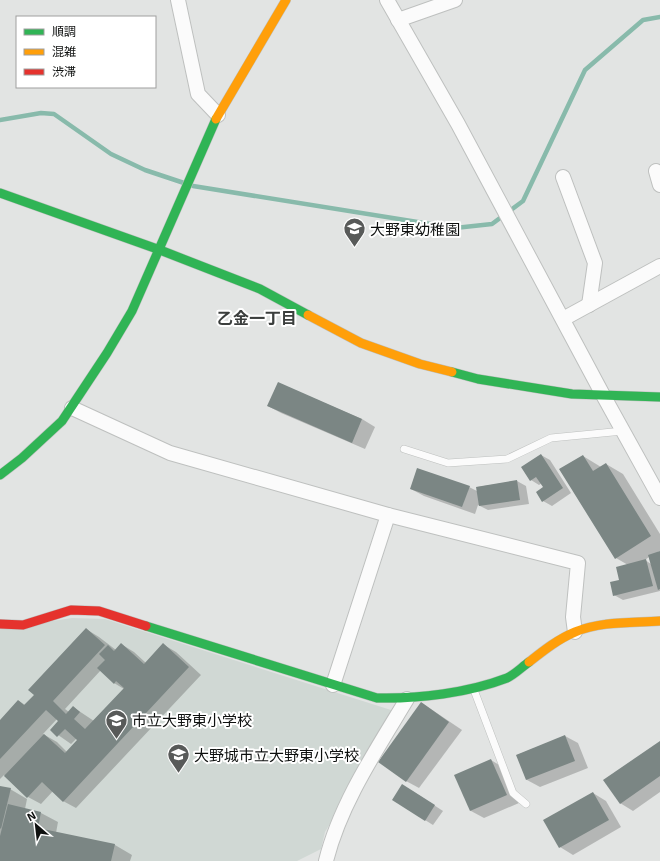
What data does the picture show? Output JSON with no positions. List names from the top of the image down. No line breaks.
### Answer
{"districts":["乙金一丁目"],"places":{"school or university":["大野東幼稚園","市立大野東小学校","大野城市立大野東小学校"]},"legend":["順調","混雑","渋滞"],"north":"top left"}
